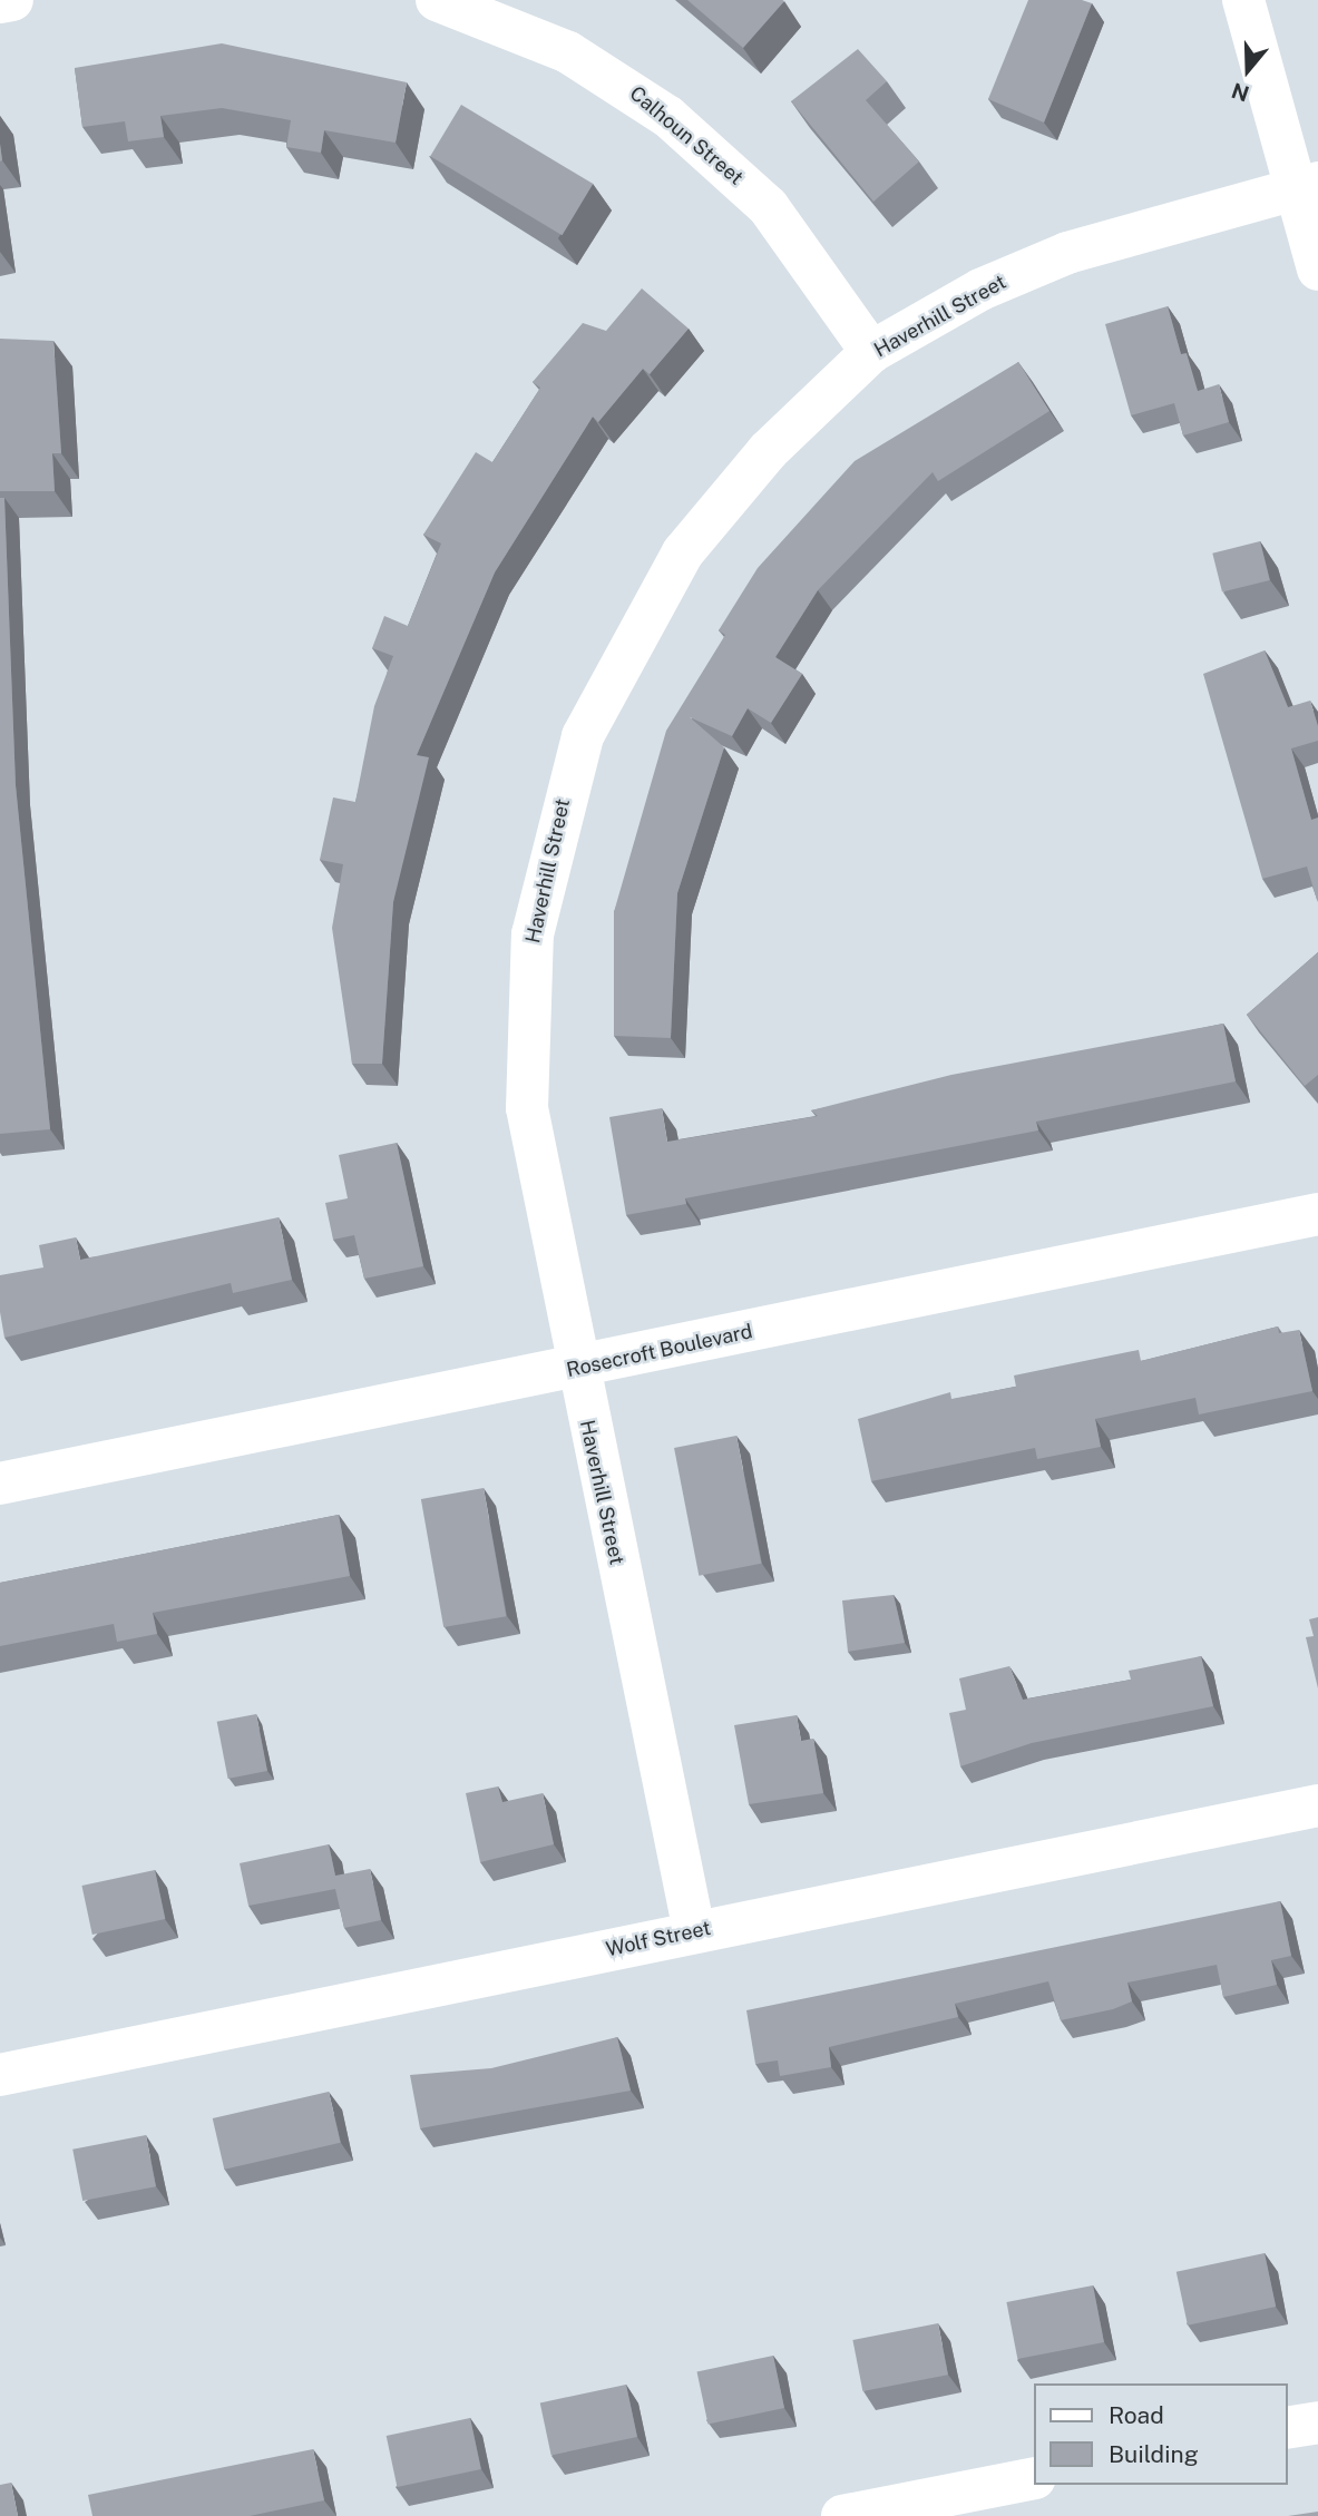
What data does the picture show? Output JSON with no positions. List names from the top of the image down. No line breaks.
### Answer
{"streets":{"street":["Calhoun Street","Haverhill Street","Rosecroft Boulevard","Wolf Street"]},"crossings":[["Calhoun Street","Haverhill Street"],["Haverhill Street","Rosecroft Boulevard"],["Haverhill Street","Wolf Street"]],"legend":["Road","Building"],"north":"bottom"}
